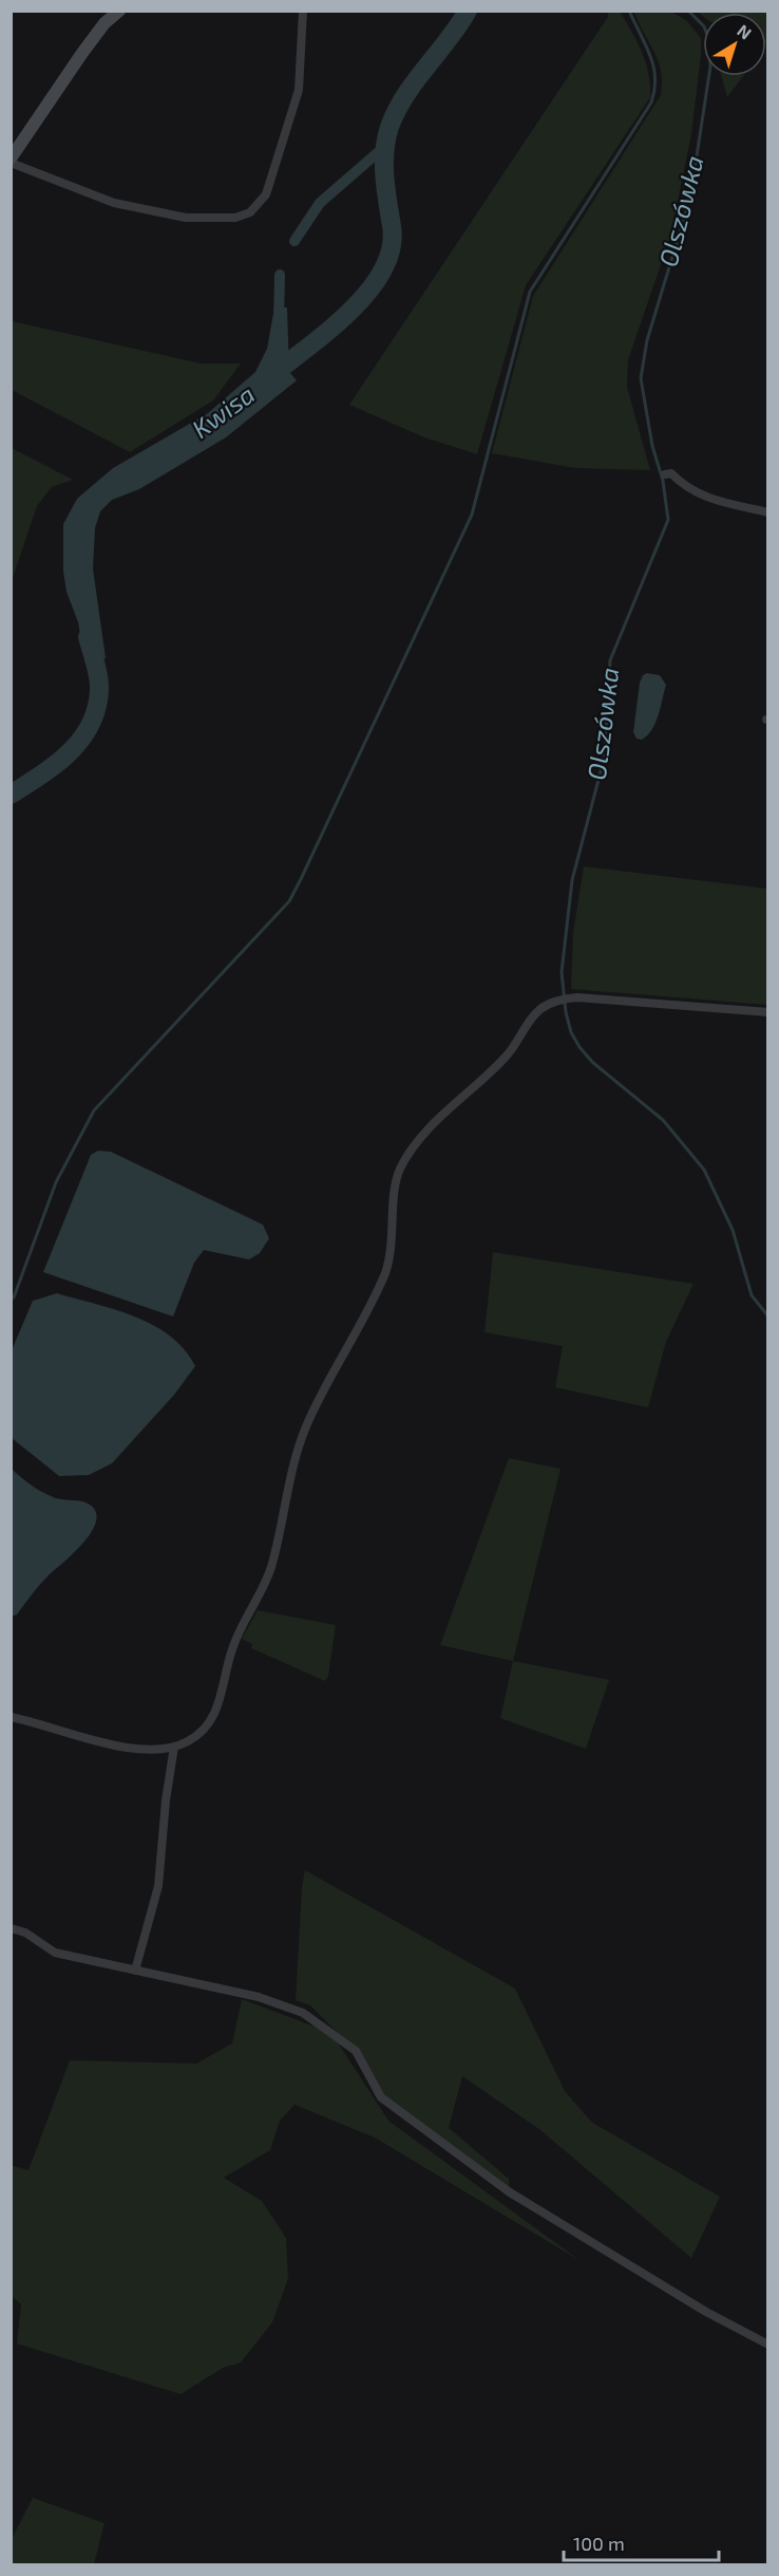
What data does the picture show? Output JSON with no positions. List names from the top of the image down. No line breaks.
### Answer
{"water":["Olszówka","Kwisa"],"scale_bar":"100 m","north":"top right"}
